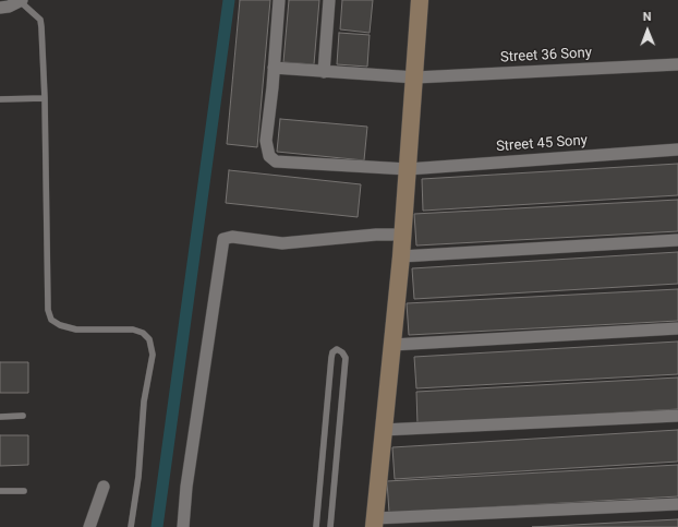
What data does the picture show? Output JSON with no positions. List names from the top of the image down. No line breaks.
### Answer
{"streets":{"street":["Street 36 Sony","Street 45 Sony"]},"crossings":[["Street 36 Sony","Street 45 Sony"]],"north":"top"}
